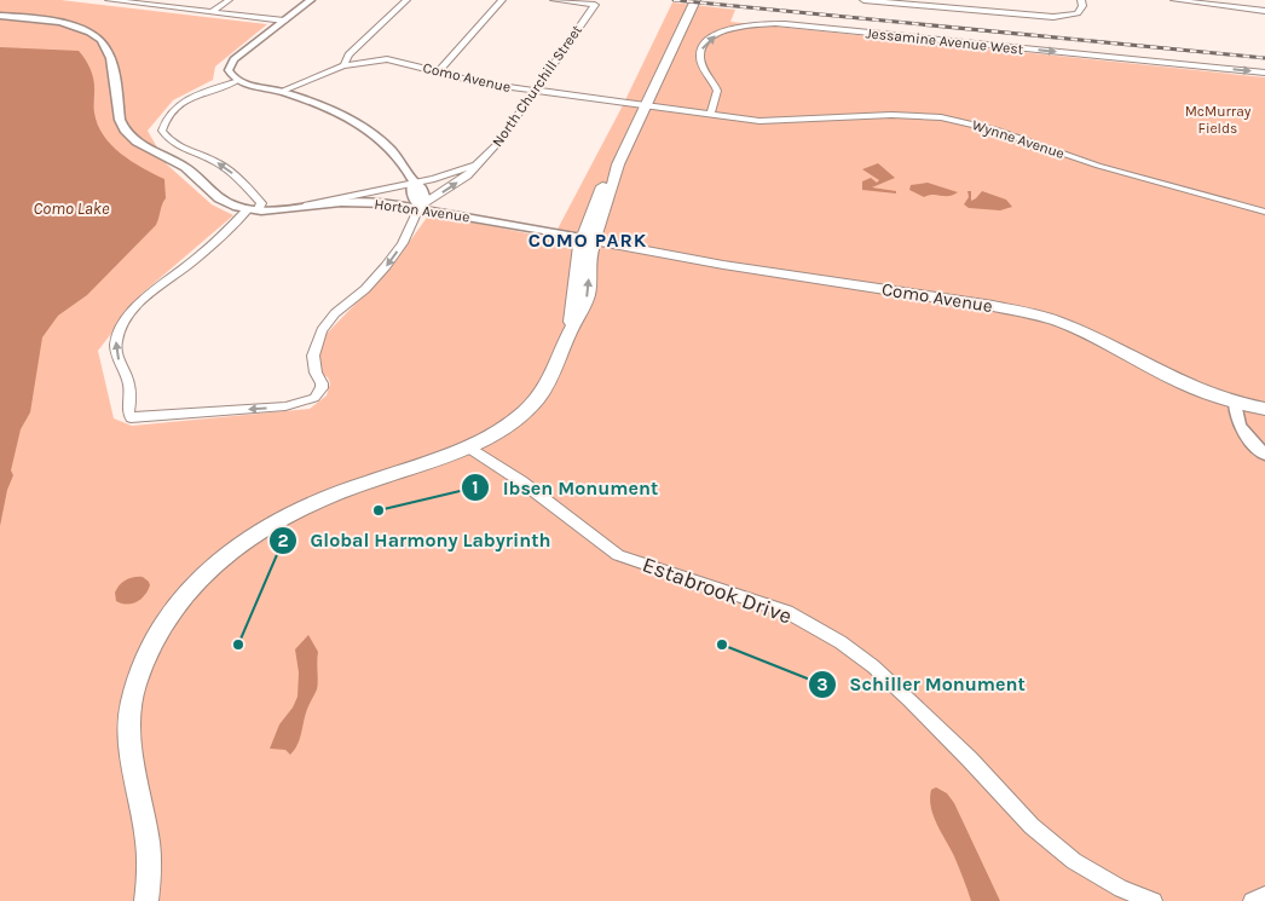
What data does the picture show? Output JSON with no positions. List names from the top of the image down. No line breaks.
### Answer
{"streets":{"main road":["Como Avenue"],"street":["Jessamine Avenue West","North Churchill Street","Wynne Avenue","Horton Avenue","Estabrook Drive"]},"crossings":[["Jessamine Avenue West","Wynne Avenue"],["Como Avenue","North Churchill Street"],["Como Avenue","Wynne Avenue"],["Como Avenue","Horton Avenue"],["North Churchill Street","Horton Avenue"]],"districts":["COMO PARK"],"water":["Como Lake"],"parks":["McMurray Fields"],"places":["Ibsen Monument","Global Harmony Labyrinth","Schiller Monument"]}
